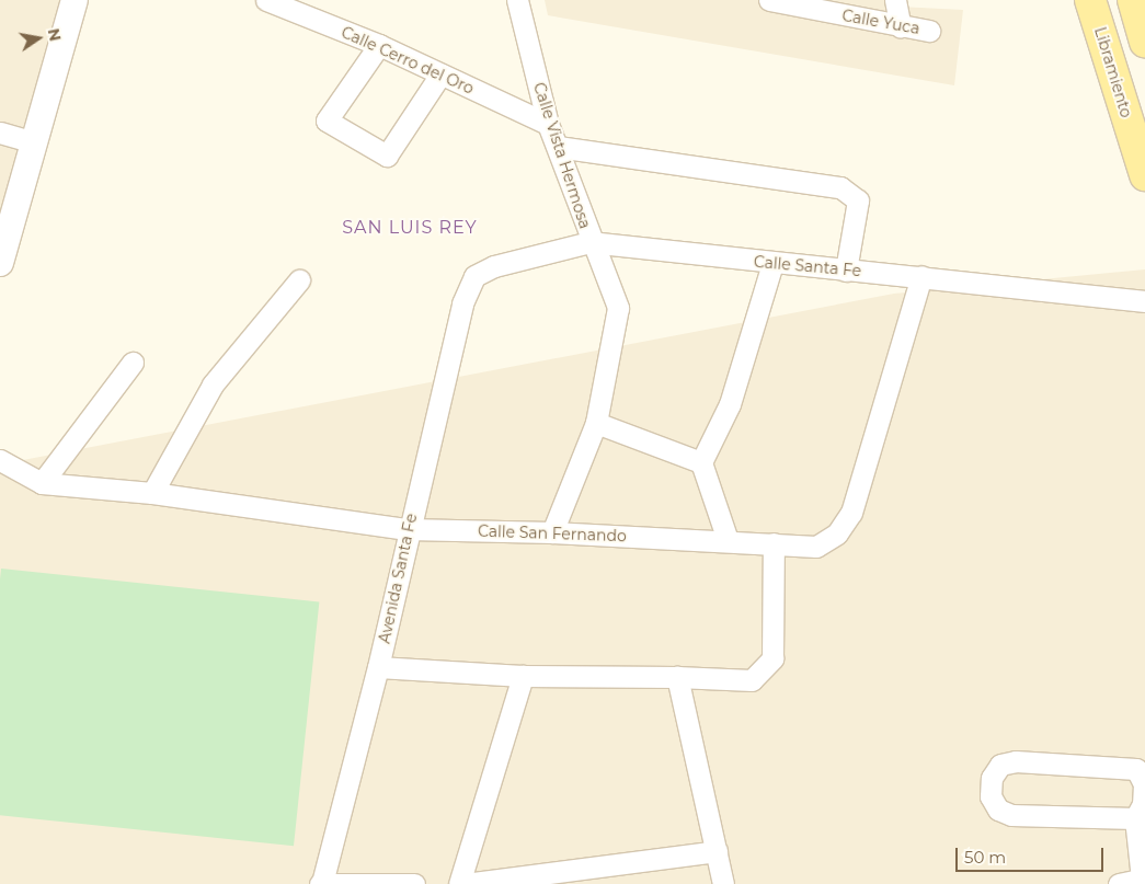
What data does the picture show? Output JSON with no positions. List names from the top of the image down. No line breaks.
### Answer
{"streets":{"main road":["Libramiento"],"street":["Calle Yuca","Calle Cerro del Oro","Calle Vista Hermosa","Calle Santa Fe","Calle San Fernando","Avenida Santa Fe"]},"crossings":[["Calle Cerro del Oro","Calle Vista Hermosa"],["Calle Vista Hermosa","Calle Santa Fe"],["Calle Santa Fe","Calle San Fernando"],["Calle Santa Fe","Avenida Santa Fe"],["Calle San Fernando","Avenida Santa Fe"]],"districts":["SAN LUIS REY"],"scale_bar":"50 m","north":"right"}
